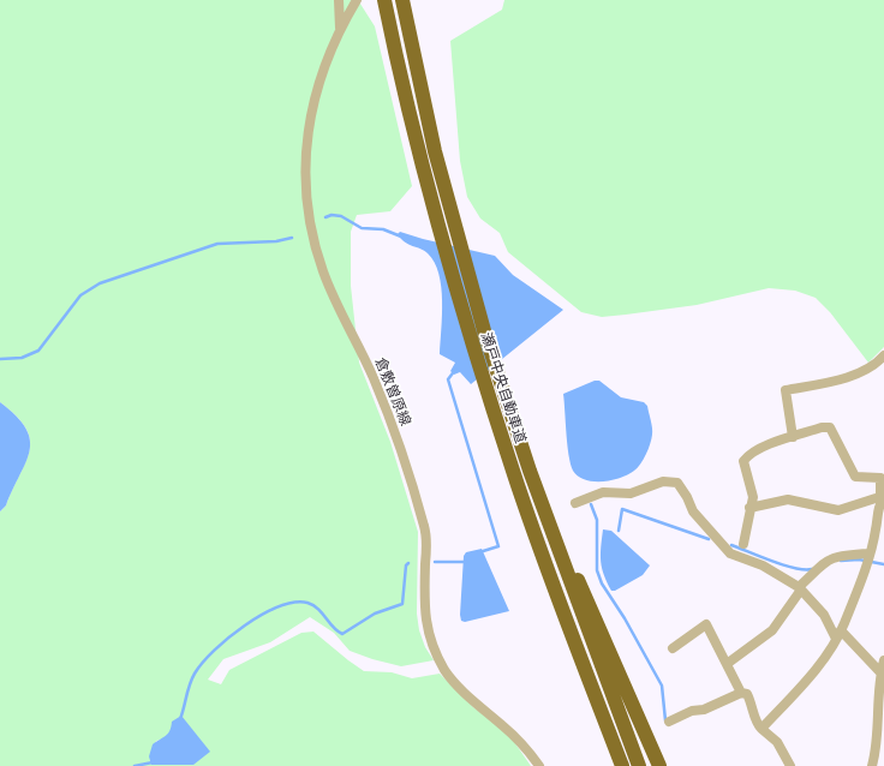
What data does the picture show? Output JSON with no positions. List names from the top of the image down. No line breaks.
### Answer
{"streets":{"highway":["瀬戸中央自動車道"],"street":["倉敷曽原線"]}}
